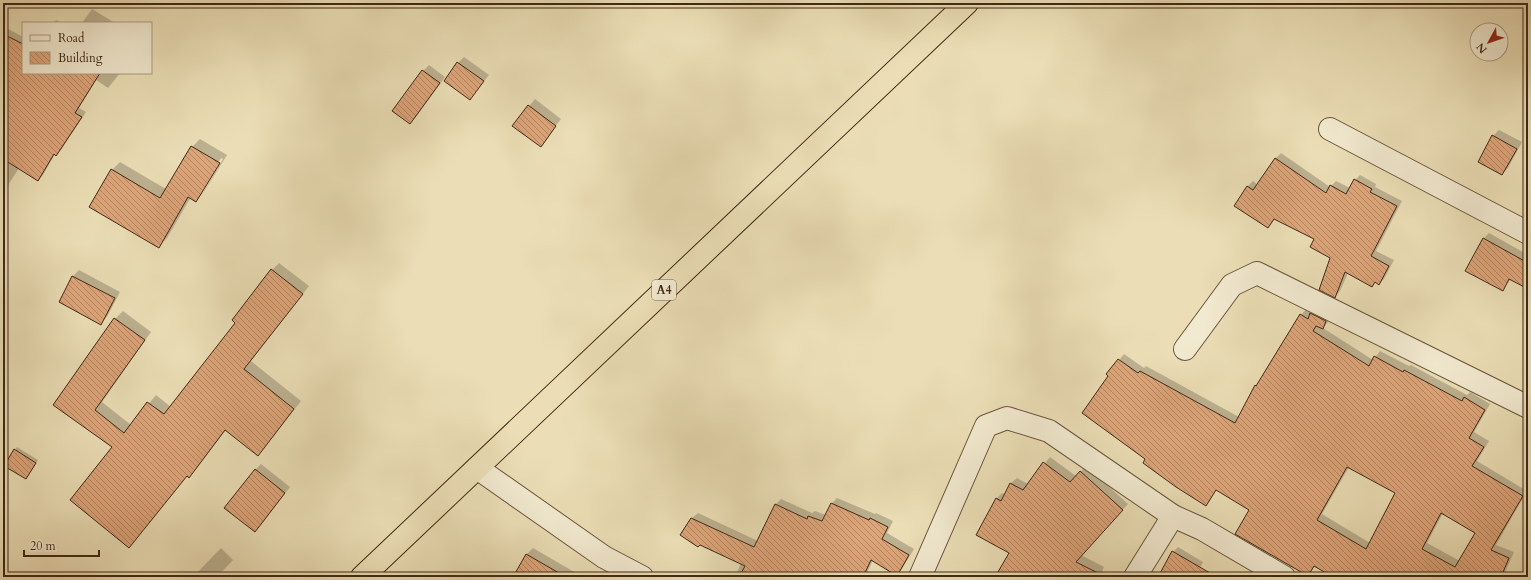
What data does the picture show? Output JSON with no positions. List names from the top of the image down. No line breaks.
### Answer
{"streets":{"highway":["A4"]},"legend":["Road","Building"],"scale_bar":"20 m","north":"bottom left"}
